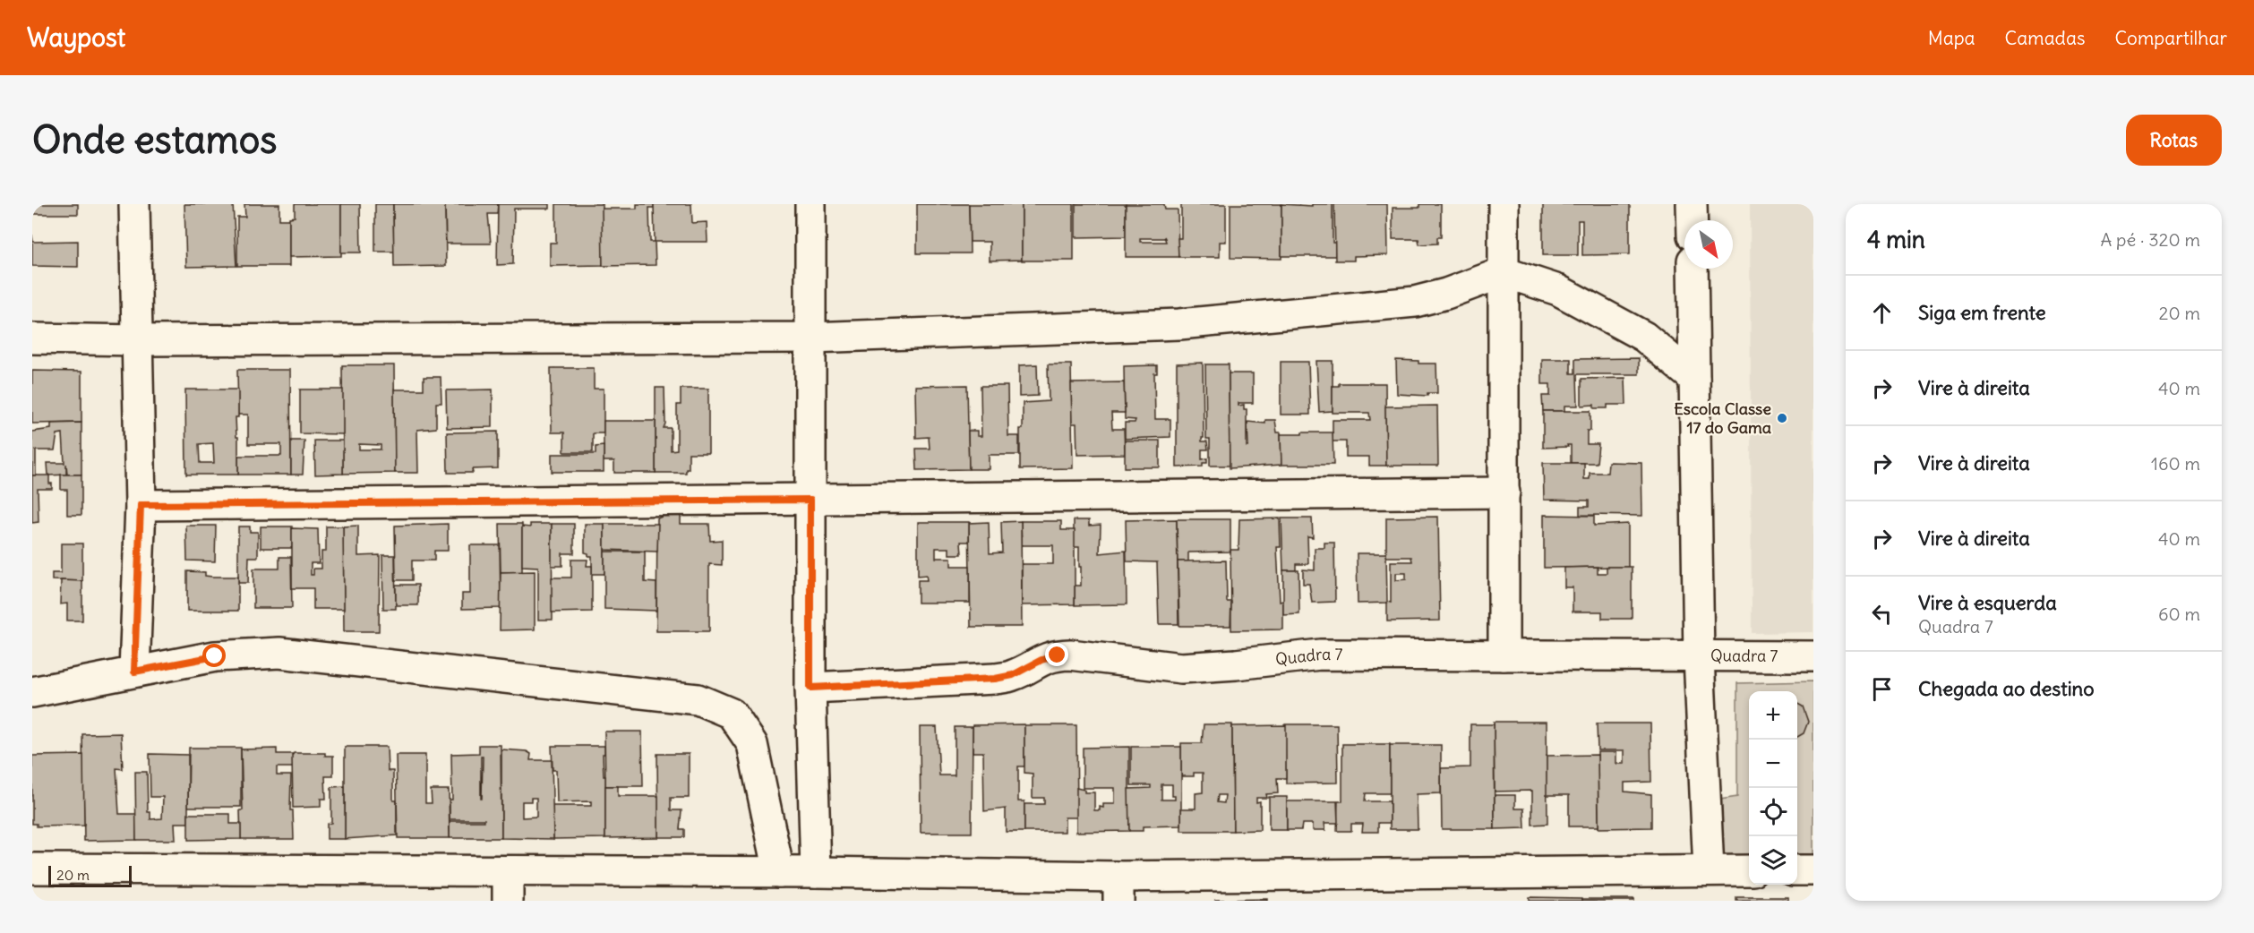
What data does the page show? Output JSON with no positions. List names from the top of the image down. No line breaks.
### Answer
{"streets":{"street":["Quadra 7"]},"places":["Escola Classe 17 do Gama"],"scale_bar":"20 m","north":"bottom right","page":{"header":"Waypost","nav":["Mapa","Camadas","Compartilhar"],"buttons":"Rotas","title":"Onde estamos","heading":["4 min","A pé · 320 m"],"list":[["Siga em frente","20 m"],["Vire à direita","40 m"],["Vire à direita","160 m"],["Vire à direita","40 m"],["Vire à esquerda","Quadra 7","60 m"],"Chegada ao destino"],"map_buttons":["+","−"],"scale":"20 m"}}
